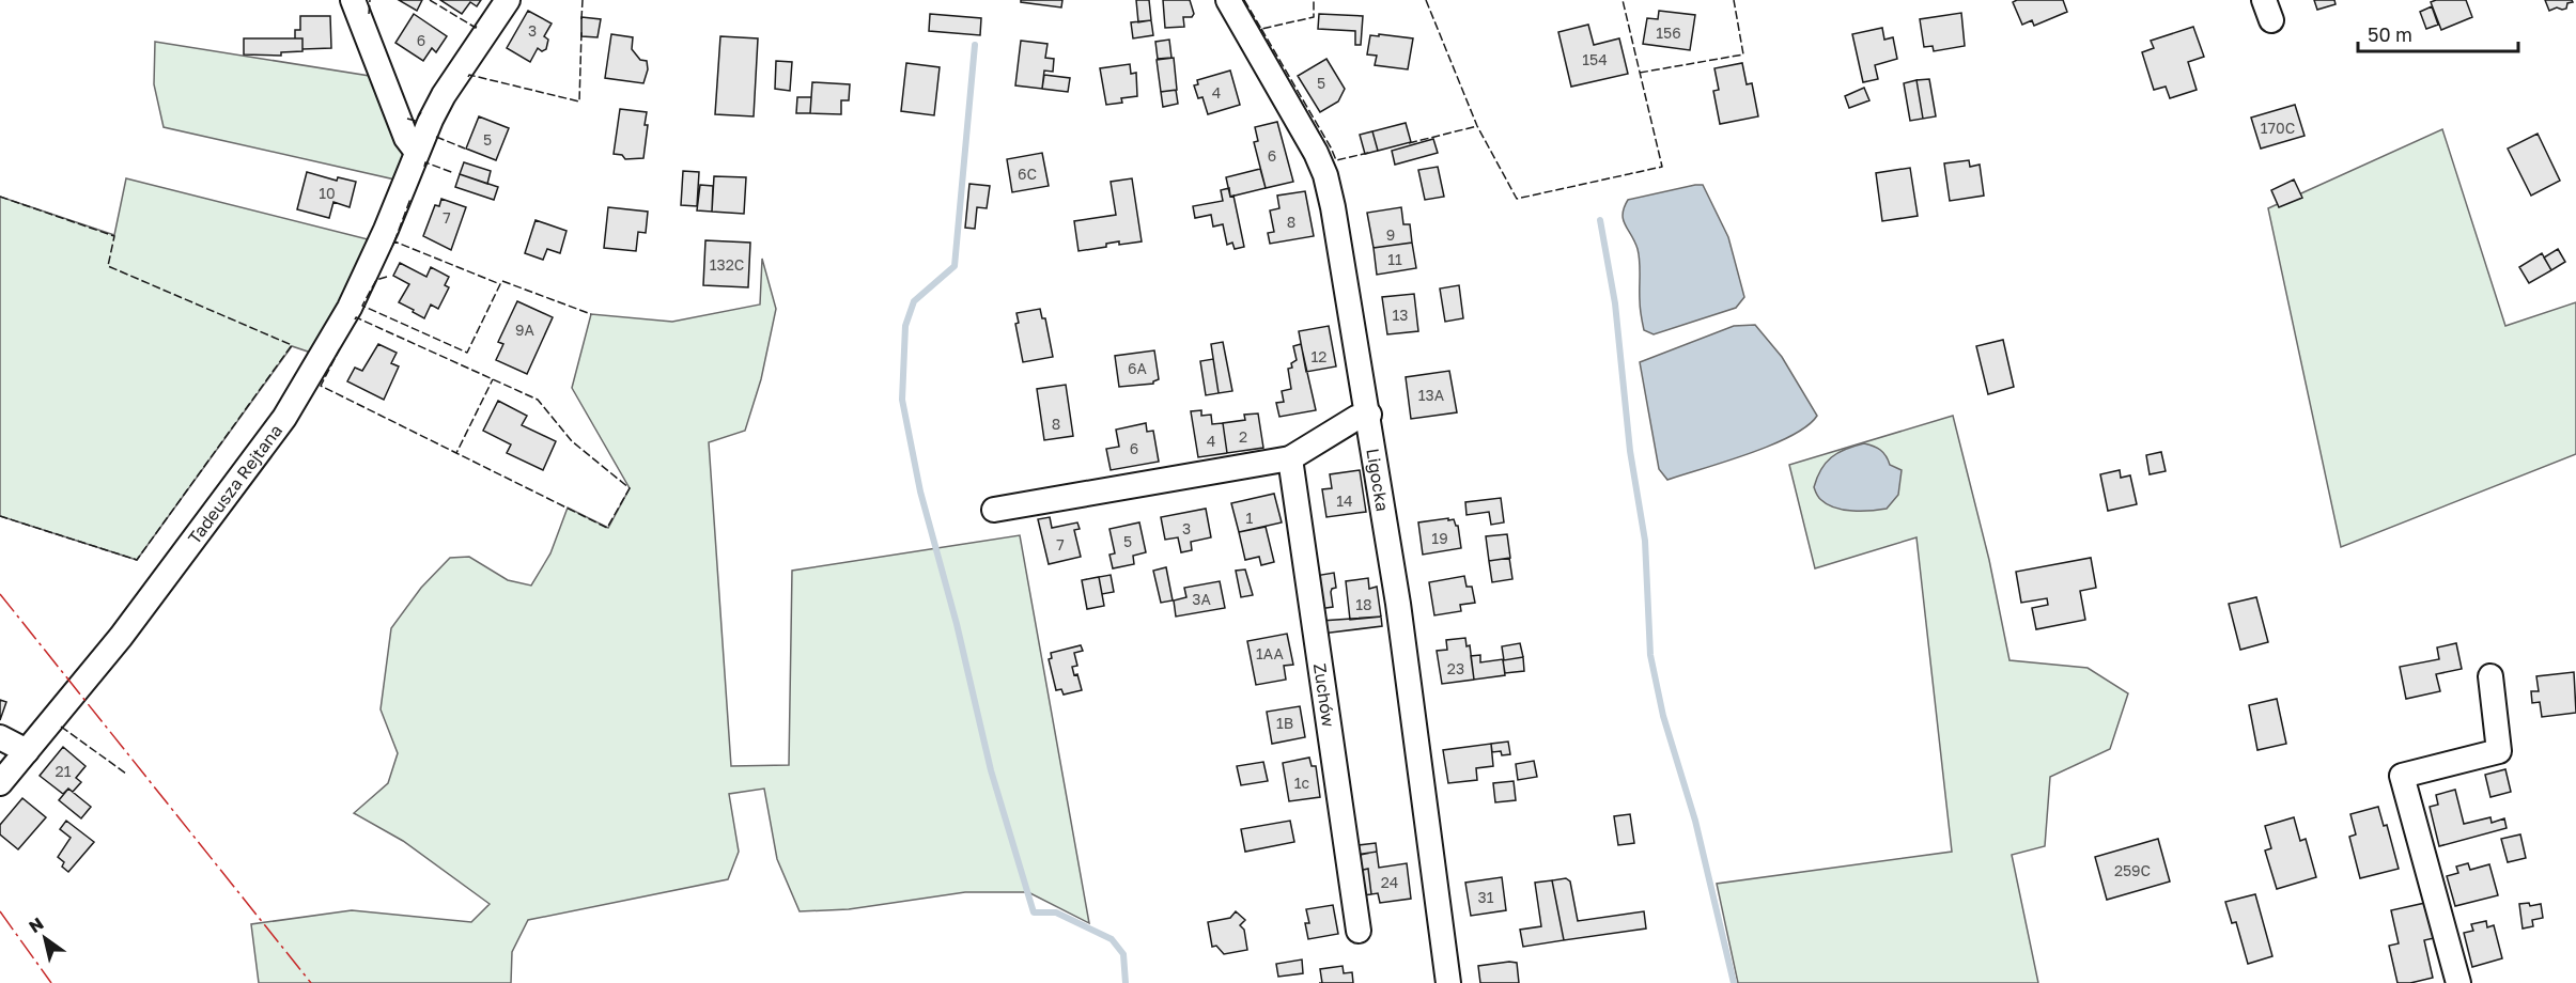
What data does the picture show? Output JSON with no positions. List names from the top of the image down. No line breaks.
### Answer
{"streets":{"street":["Ligocka","Tadeusza Rejtana","Zuchów"]},"house_numbers":["3","156","6","154","5","4","170C","5","6","6C","10","7","8","9","11","132C","13","9A","12","6A","13A","8","2","4","6","14","1","3","19","5","7","3A","18","1AA","23","1B","21","1c","259C","24","31"],"scale_bar":"50 m","north":"top left"}
